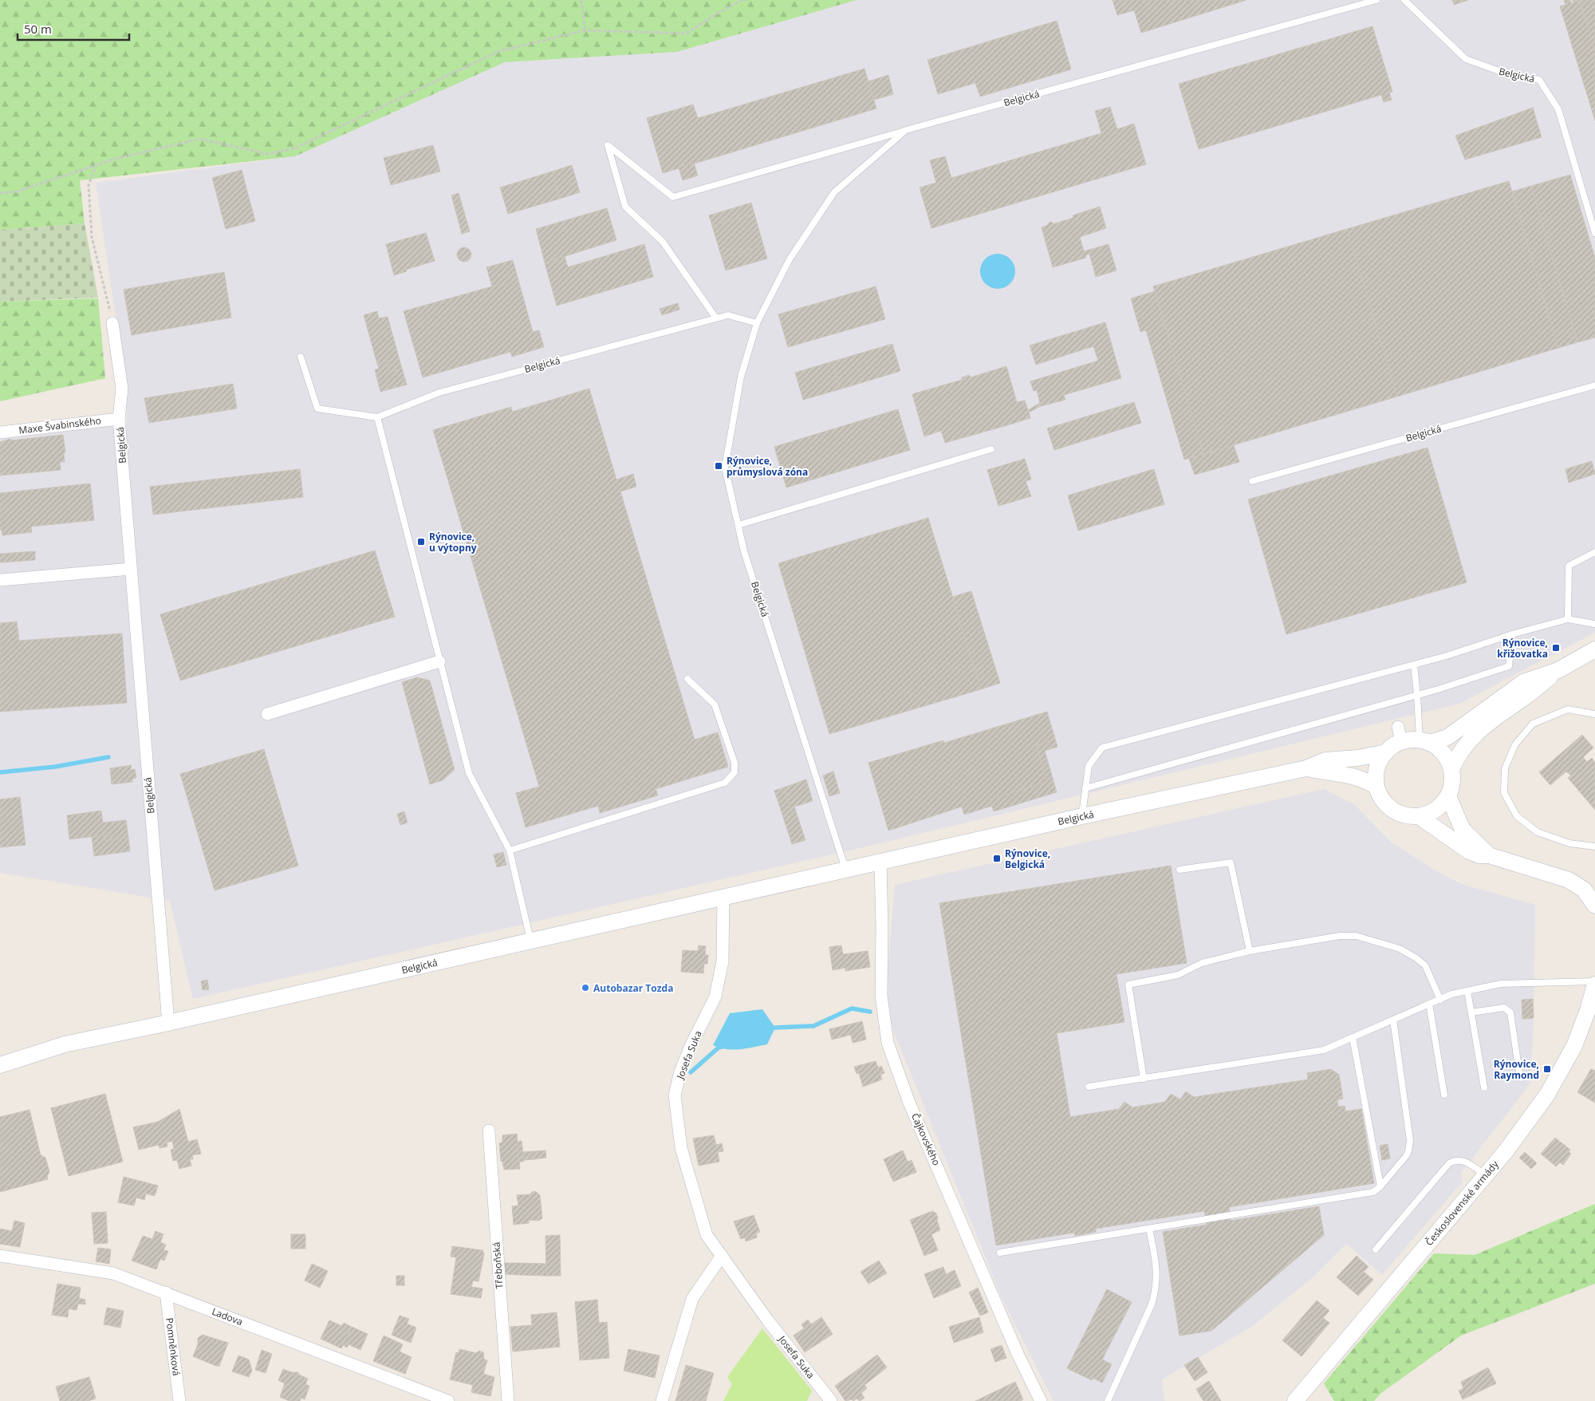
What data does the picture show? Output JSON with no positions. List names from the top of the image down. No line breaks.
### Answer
{"streets":{"street":["Belgická","Maxe Švabinského","Josefa Suka","Čajkovského","Československé armády","Třeboňská","Ladova","Pomněnková"]},"crossings":[["Belgická","Maxe Švabinského"],["Belgická","Josefa Suka"],["Belgická","Čajkovského"],["Ladova","Pomněnková"]],"places":{"transit":["Rýnovice, průmyslová zóna","Rýnovice, u výtopny","Rýnovice, křižovatka","Rýnovice, Belgická","Rýnovice, Raymond"],"other":["Autobazar Tozda"]},"scale_bar":"50 m"}
